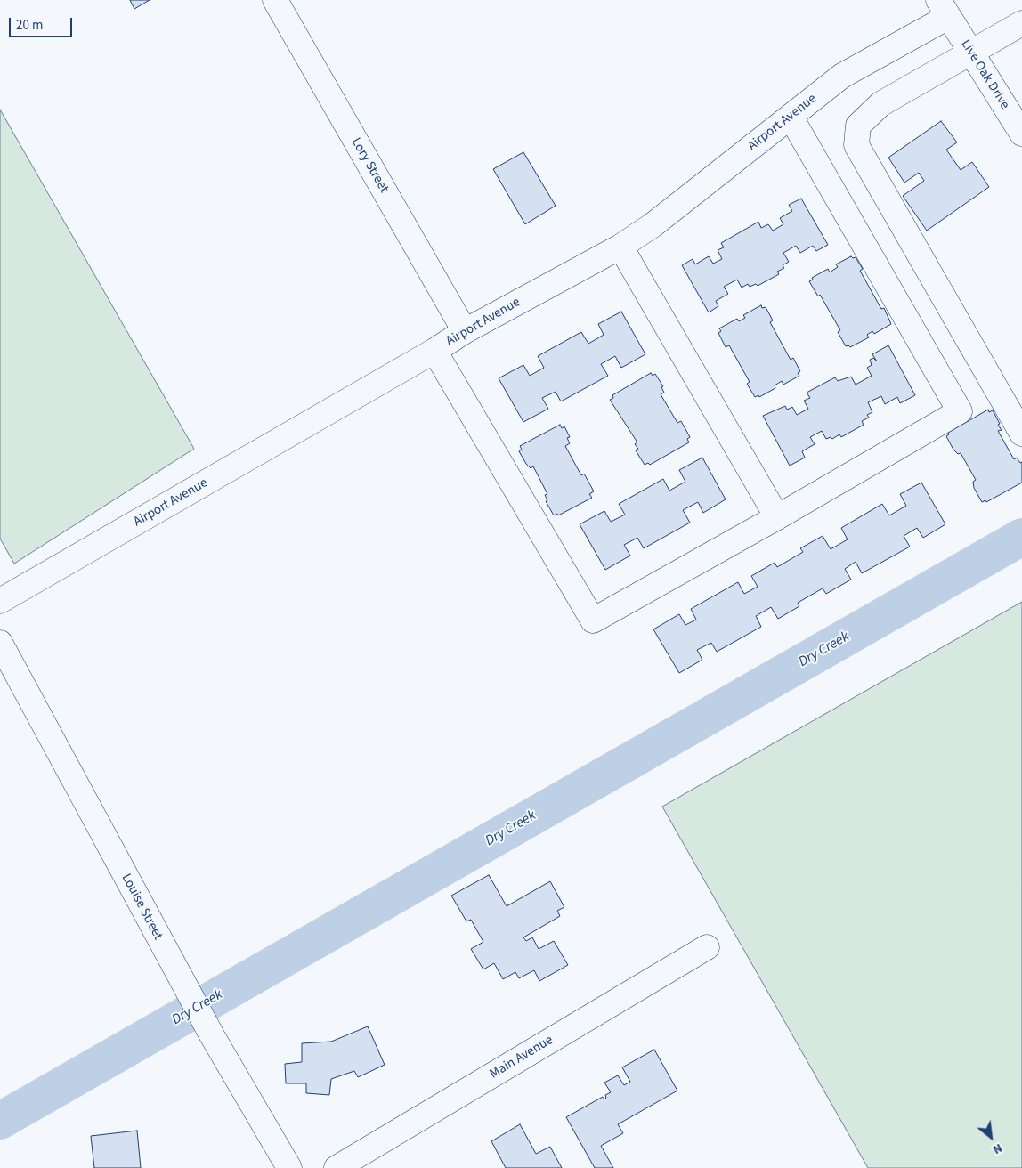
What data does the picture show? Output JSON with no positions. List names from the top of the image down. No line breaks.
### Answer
{"streets":{"street":["Live Oak Drive","Airport Avenue","Lory Street","Louise Street","Main Avenue"]},"crossings":[["Live Oak Drive","Airport Avenue"],["Airport Avenue","Lory Street"]],"water":["Dry Creek"],"scale_bar":"20 m","north":"bottom right"}
